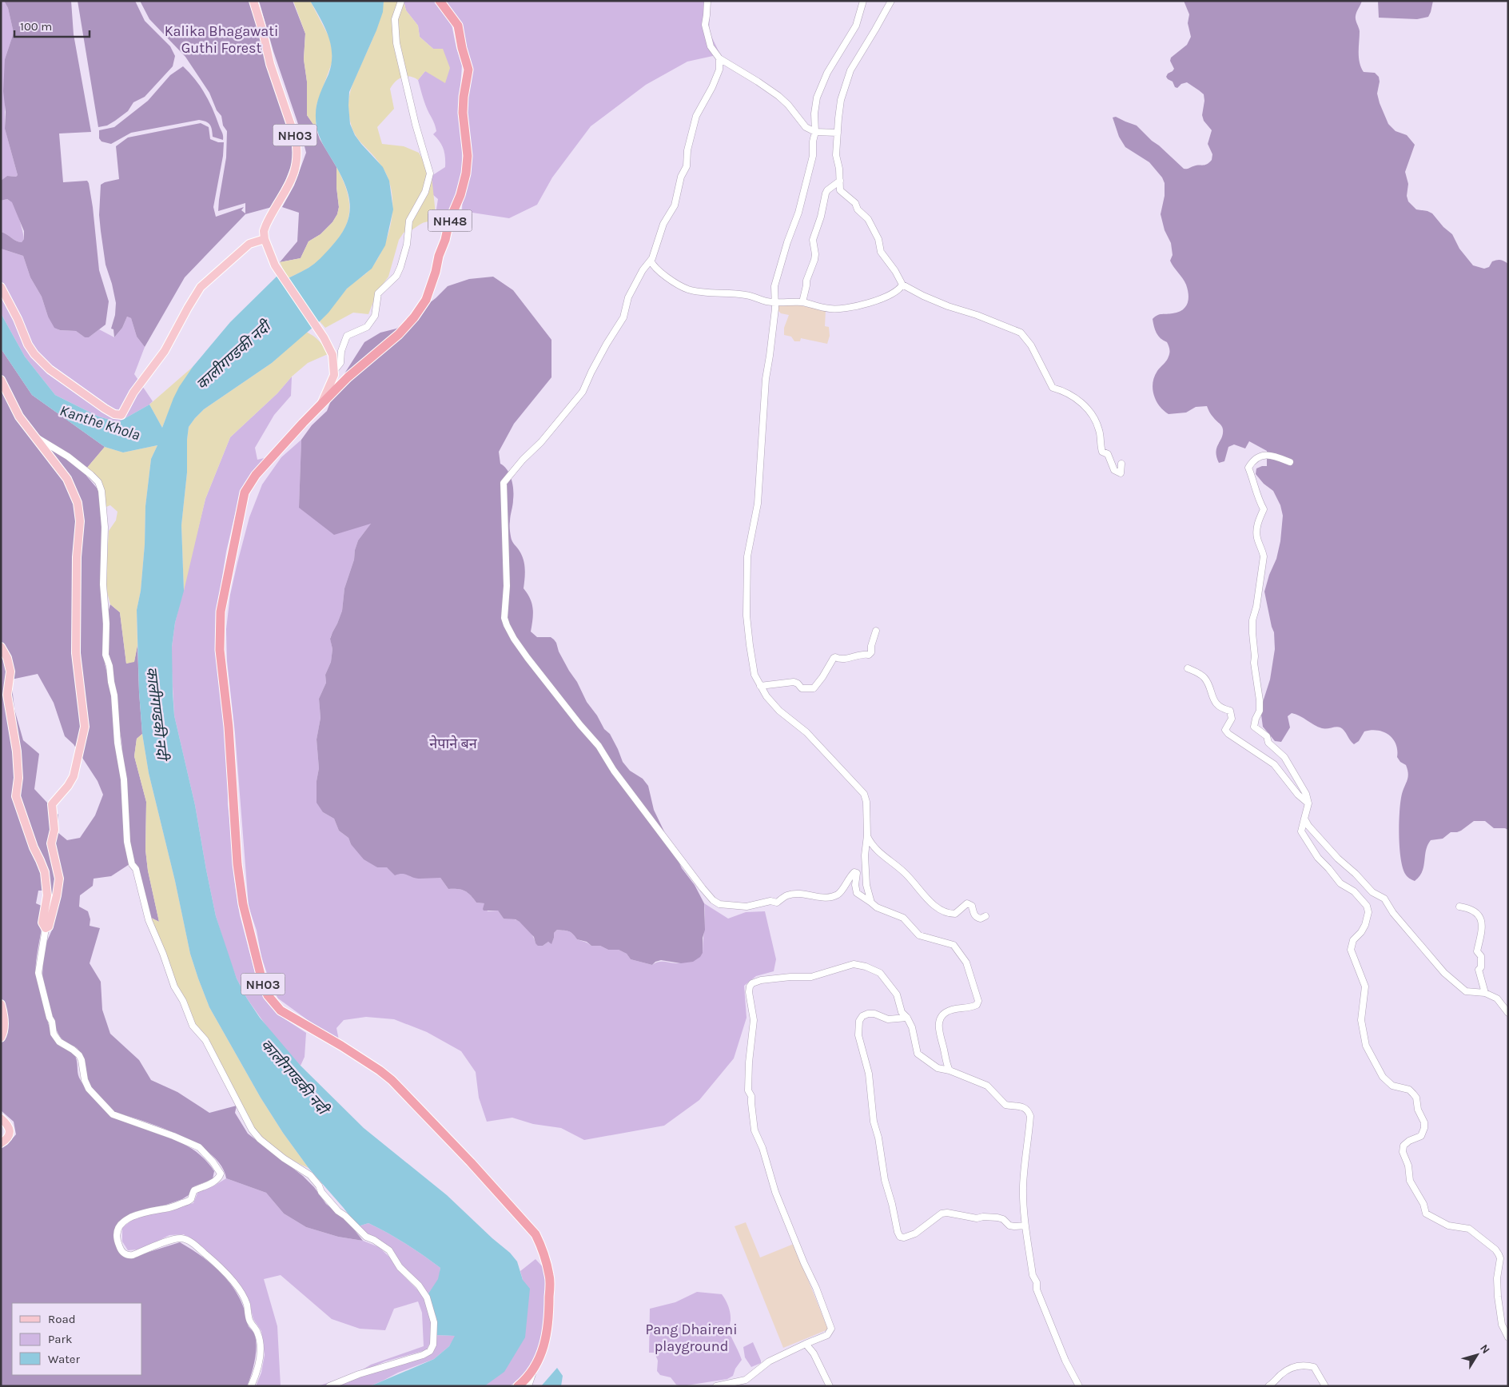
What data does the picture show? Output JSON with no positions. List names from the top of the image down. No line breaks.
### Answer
{"streets":{"highway":["NH03","NH48"]},"crossings":[["NH03","NH48"]],"water":["कालीगण्डकी नदी","Kanthe Khola"],"parks":["Kalika Bhagawati Guthi Forest","नेपाने बन","Pang Dhaireni playground"],"legend":["Road","Park","Water"],"scale_bar":"100 m","north":"top right"}
